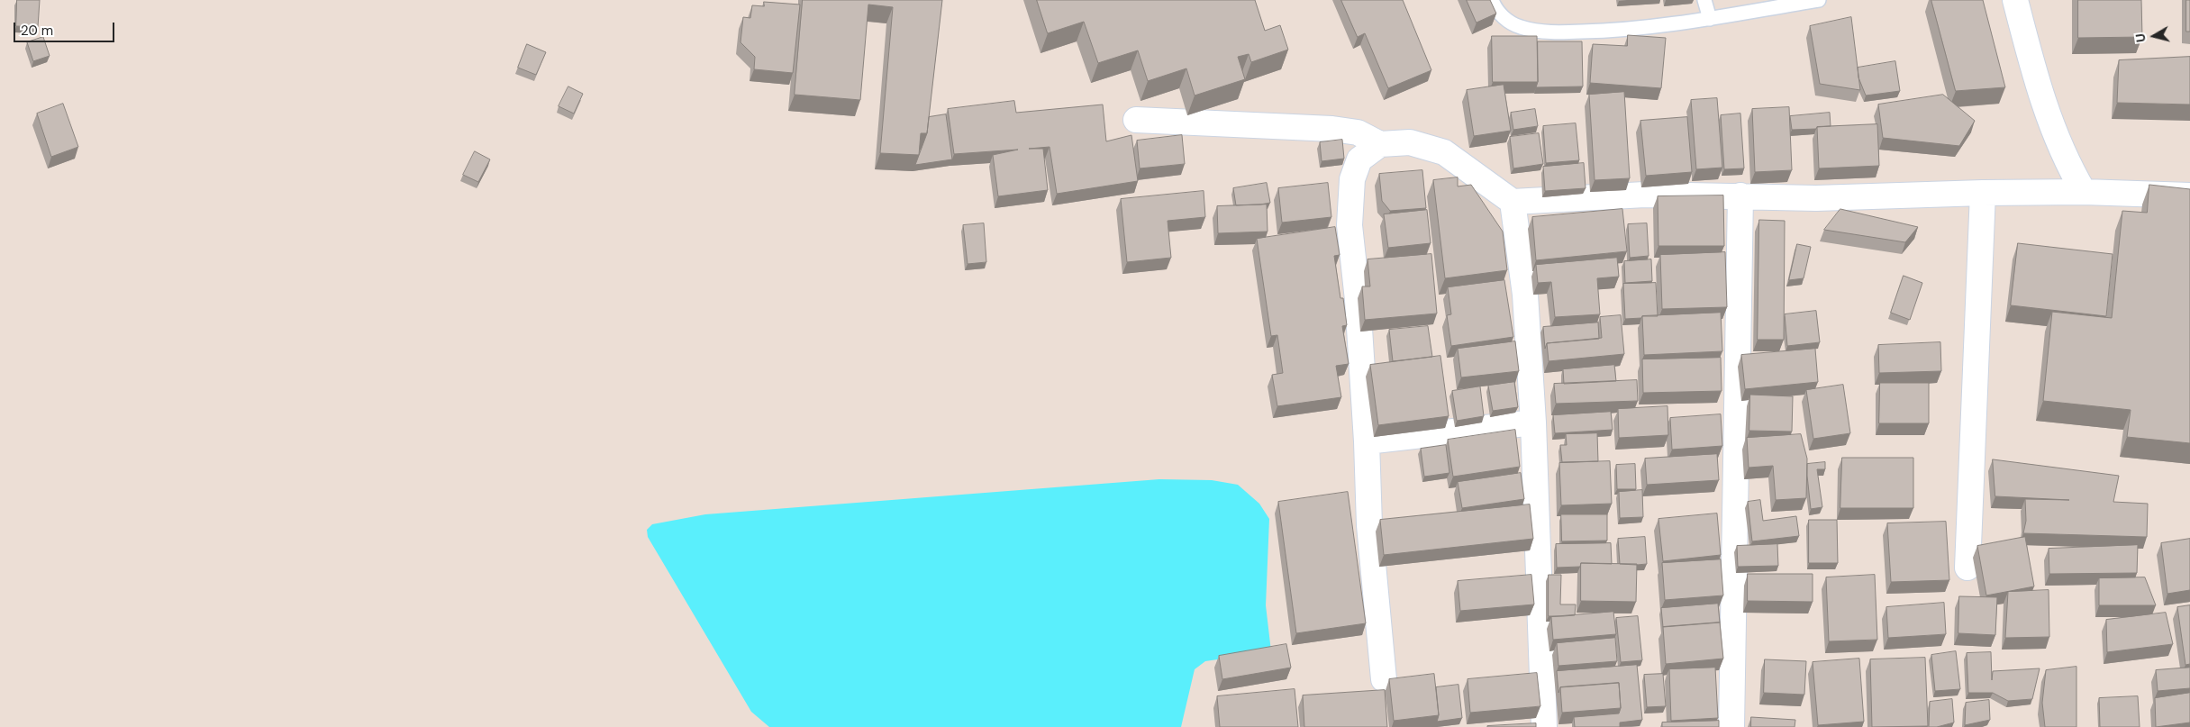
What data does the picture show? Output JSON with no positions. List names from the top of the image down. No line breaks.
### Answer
{"scale_bar":"20 m","north":"left"}
